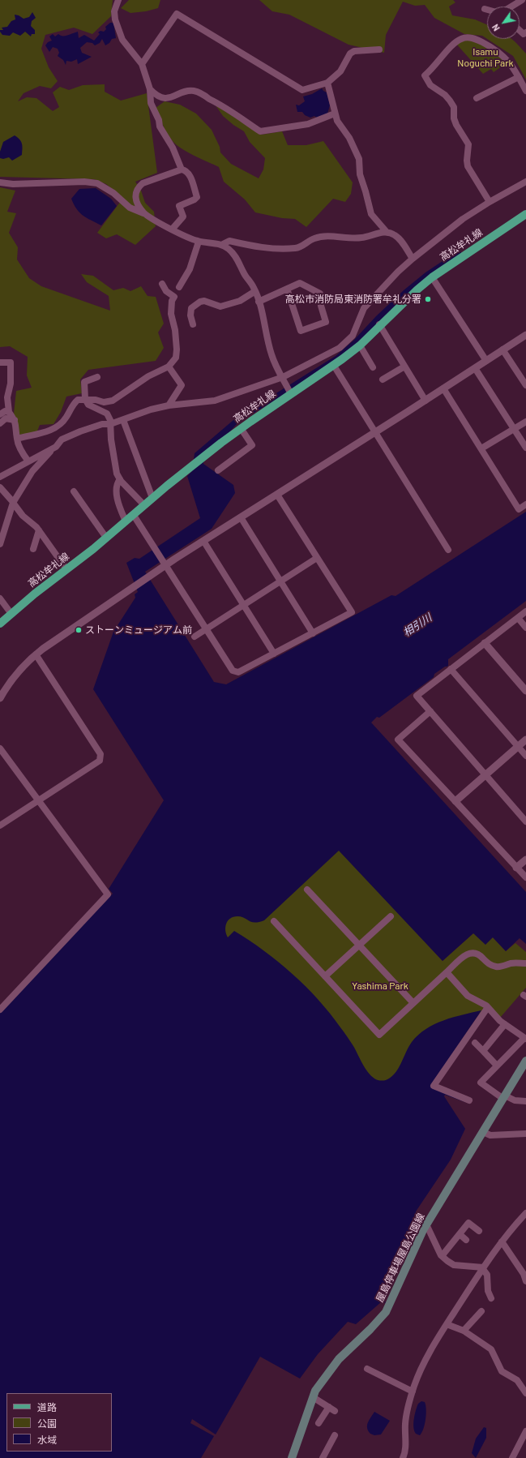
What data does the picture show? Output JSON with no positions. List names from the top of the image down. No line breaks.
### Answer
{"streets":{"main road":["高松牟礼線","屋島停車場屋島公園線"]},"water":["相引川"],"parks":["Isamu Noguchi Park","Yashima Park"],"places":["高松市消防局東消防署牟礼分署","ストーンミュージアム前"],"legend":["道路","公園","水域"],"north":"bottom left"}
